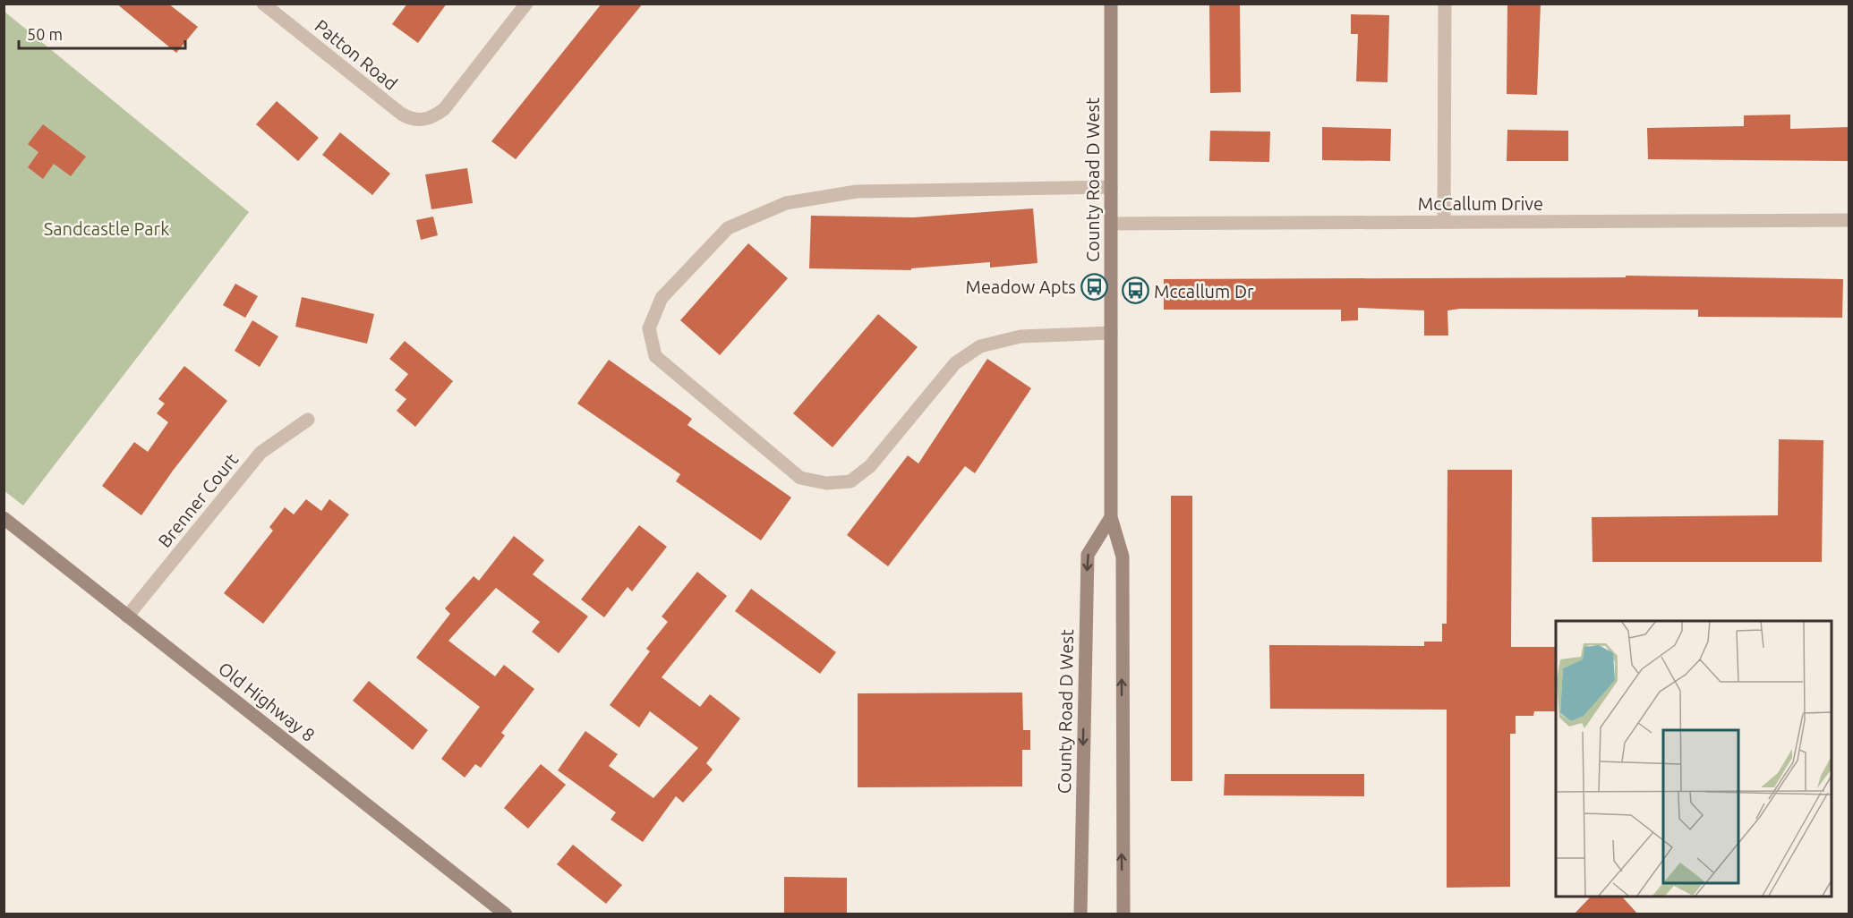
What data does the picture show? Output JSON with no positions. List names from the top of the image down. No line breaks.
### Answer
{"streets":{"main road":["County Road D West","Old Highway 8"],"street":["Patton Road","McCallum Drive","Brenner Court"]},"crossings":[["County Road D West","McCallum Drive"],["Brenner Court","Old Highway 8"]],"parks":["Sandcastle Park"],"places":{"bus stop":["Meadow Apts","Mccallum Dr"]},"scale_bar":"50 m"}
